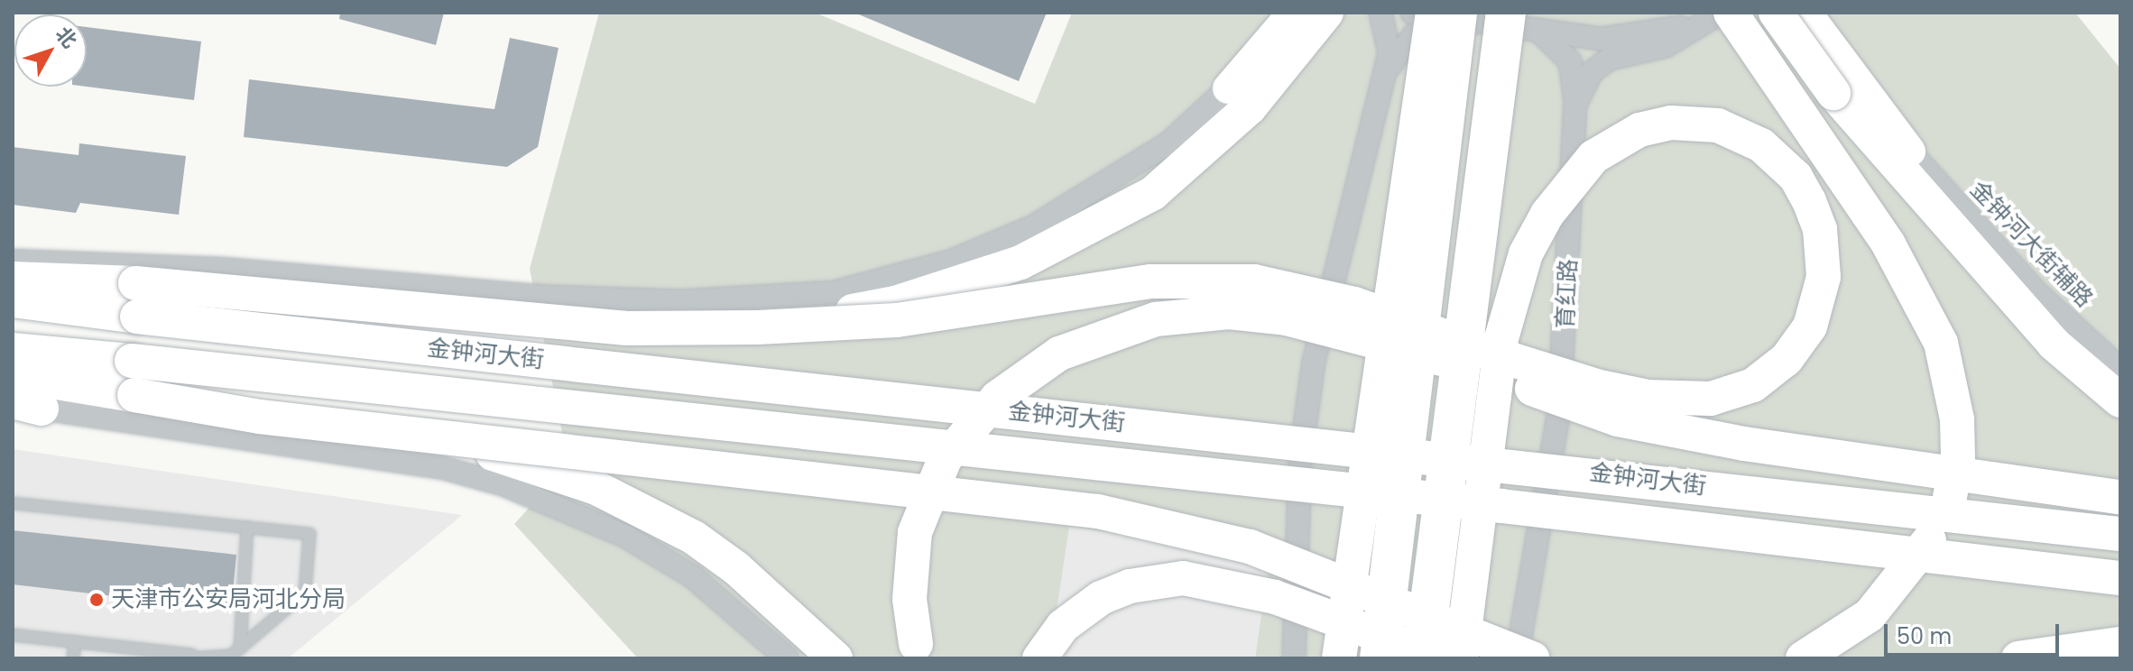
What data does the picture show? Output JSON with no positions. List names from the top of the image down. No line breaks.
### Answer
{"streets":{"main road":["金钟河大街"],"street":["金钟河大街辅路","育红路"]},"places":["天津市公安局河北分局"],"scale_bar":"50 m","north":"top right"}
